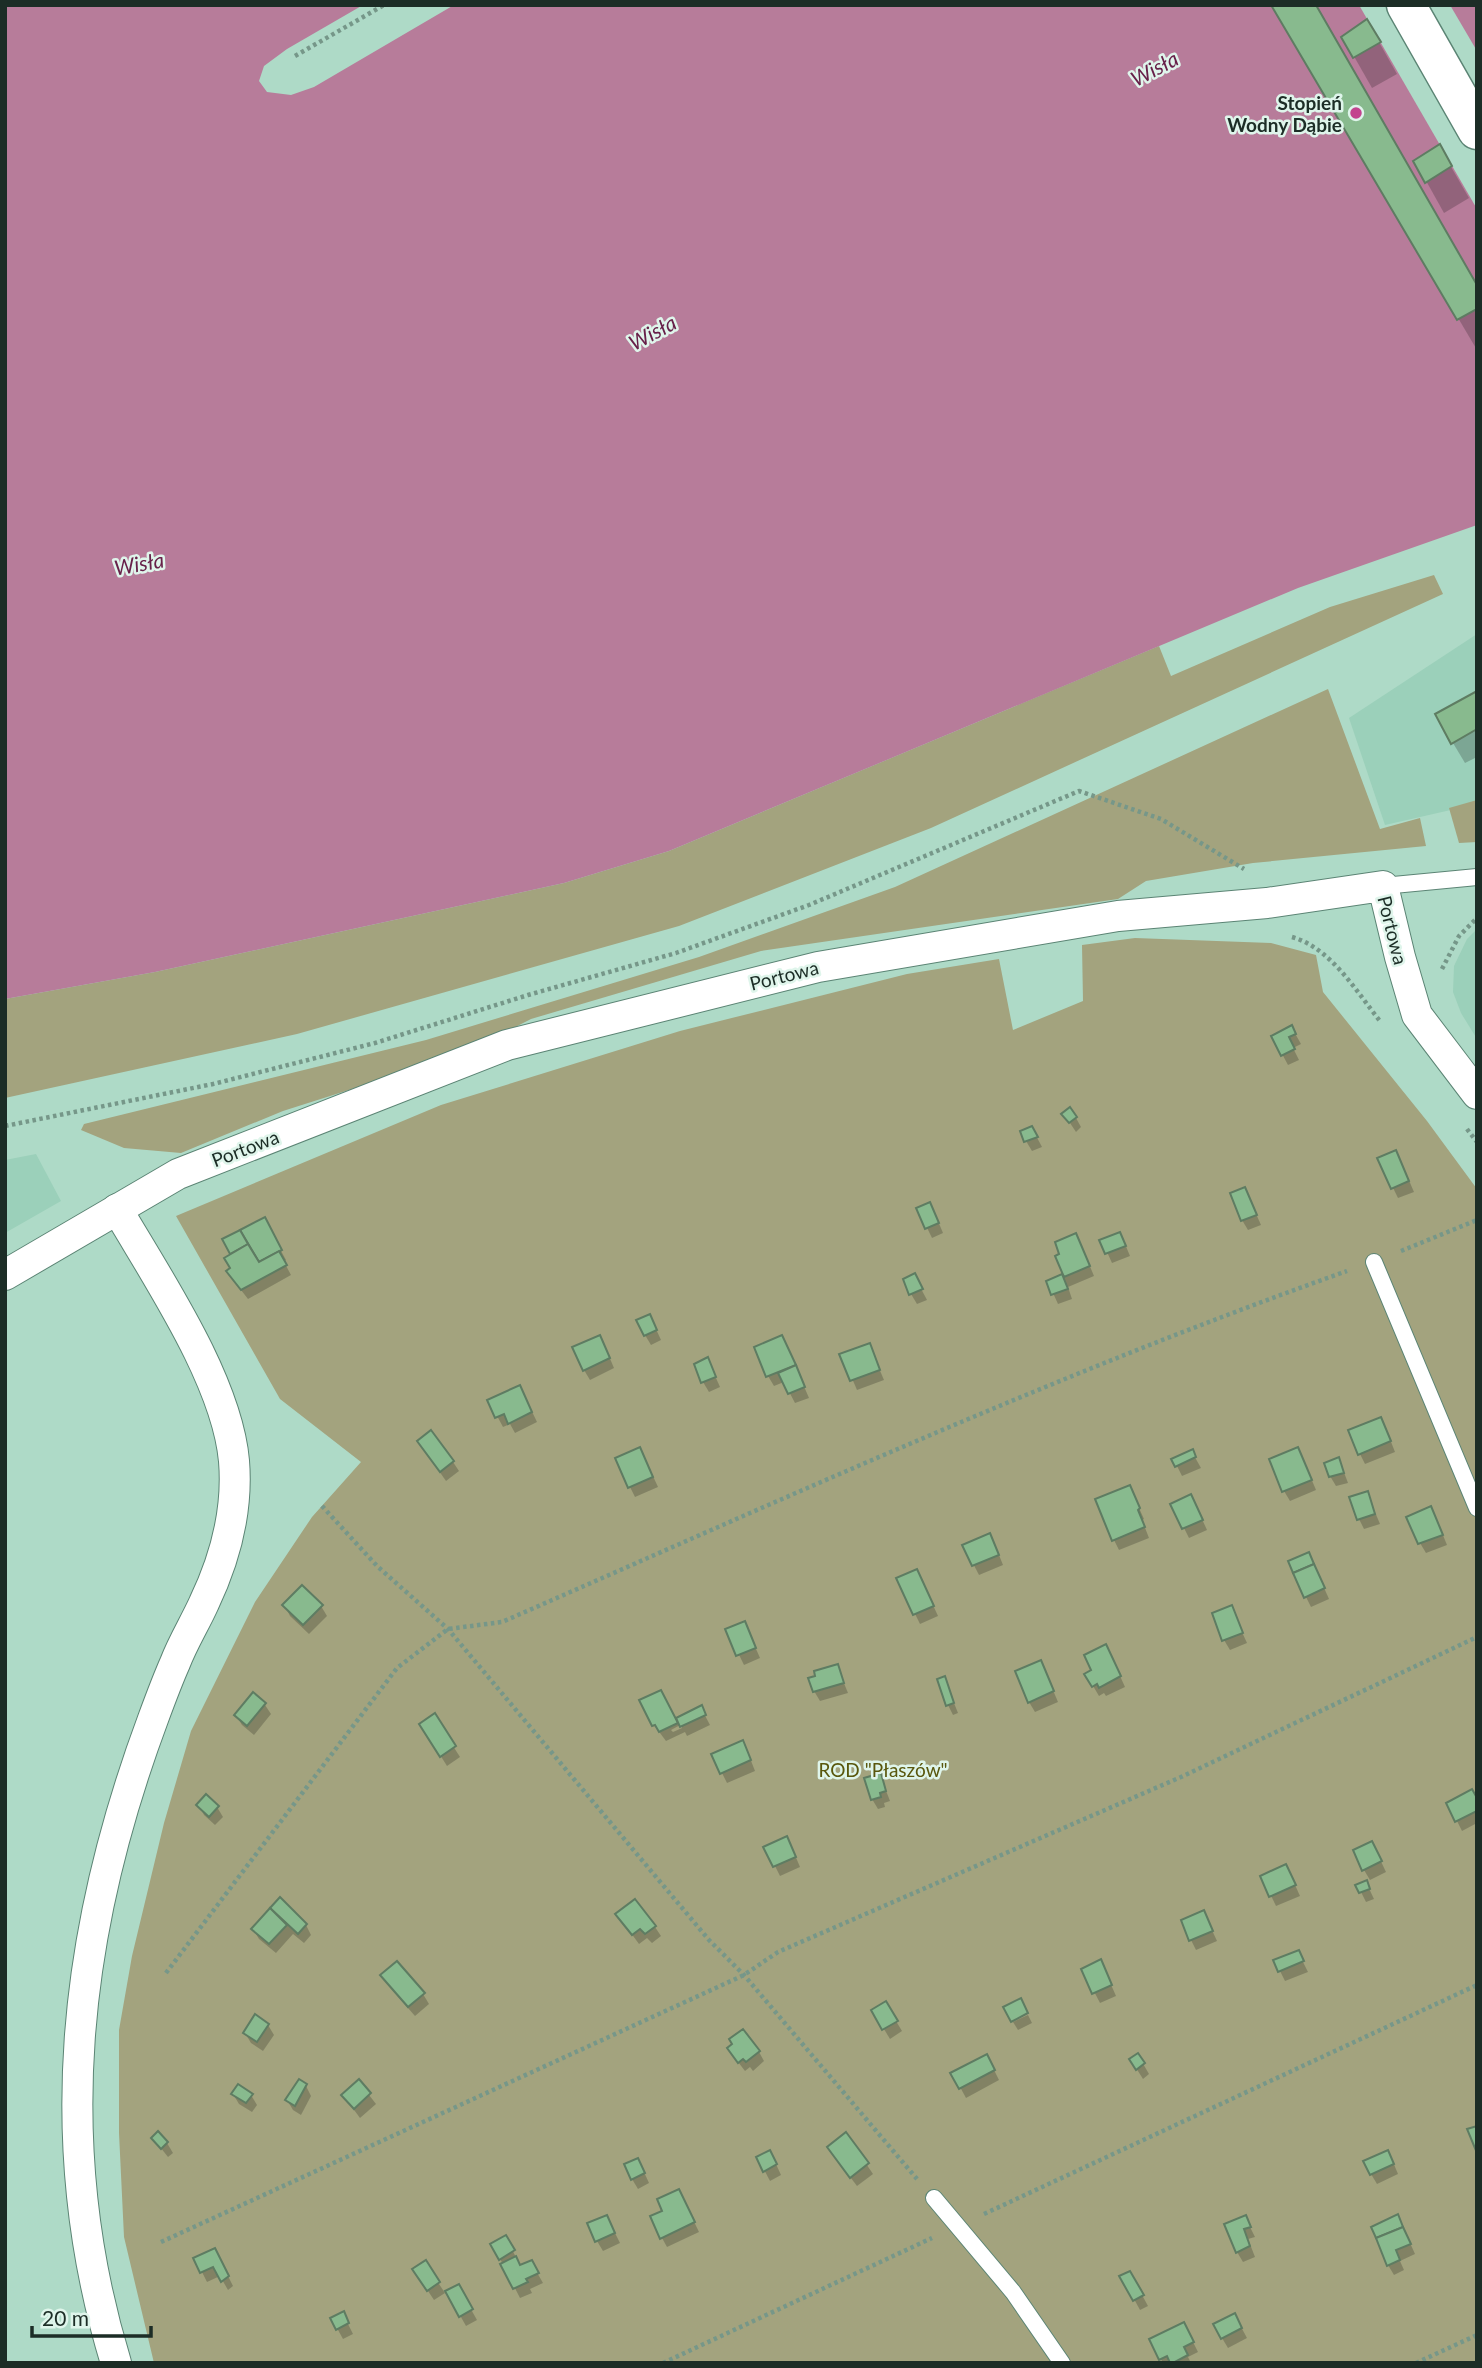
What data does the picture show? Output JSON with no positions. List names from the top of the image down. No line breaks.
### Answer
{"streets":{"street":["Portowa"]},"water":["Wisła"],"parks":["ROD \"Płaszów\""],"places":["Stopień Wodny Dąbie"],"scale_bar":"20 m"}
